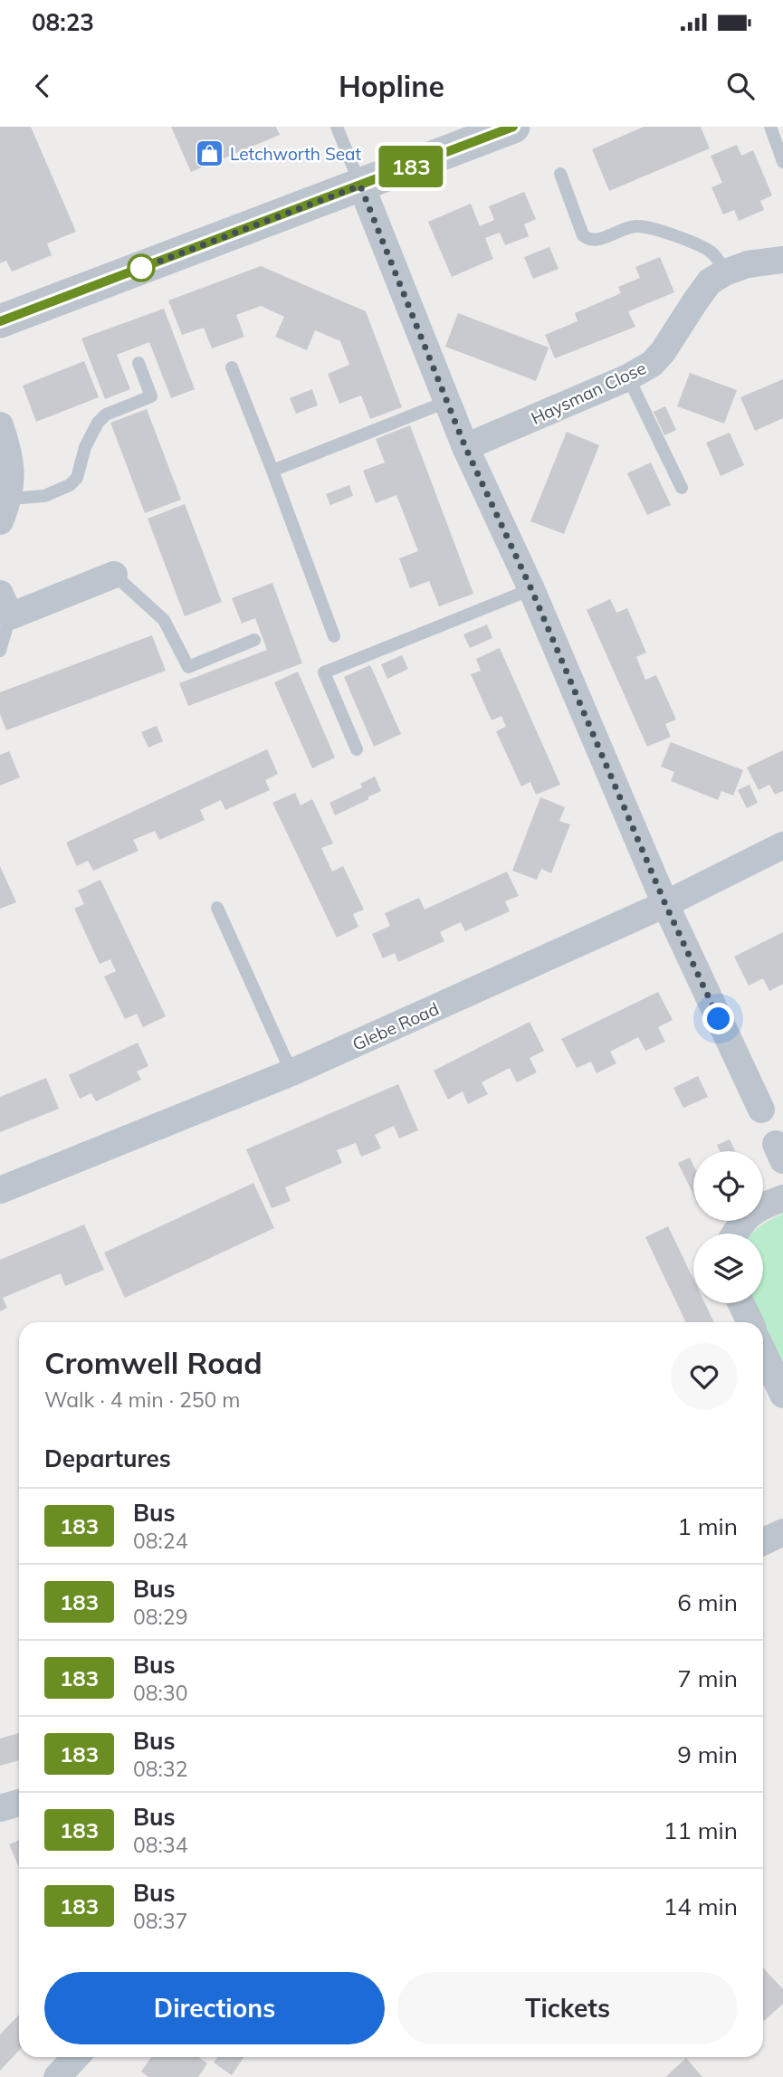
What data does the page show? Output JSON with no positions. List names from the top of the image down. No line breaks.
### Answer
{"streets":{"street":["Haysman Close","Glebe Road"]},"places":{"shop":["Letchworth Seat"]},"lines":["bus line 183"],"page":{"status":"08:23","header":"Hopline","on_map":"183","heading":[["Cromwell Road","Walk · 4 min · 250 m"],"Departures"],"list":[{"mark":"183","name":"Bus","note":"08:24","value":"1 min"},{"mark":"183","name":"Bus","note":"08:29","value":"6 min"},{"mark":"183","name":"Bus","note":"08:30","value":"7 min"},{"mark":"183","name":"Bus","note":"08:32","value":"9 min"},{"mark":"183","name":"Bus","note":"08:34","value":"11 min"},{"mark":"183","name":"Bus","note":"08:37","value":"14 min"}],"buttons":["Directions","Tickets"]}}
